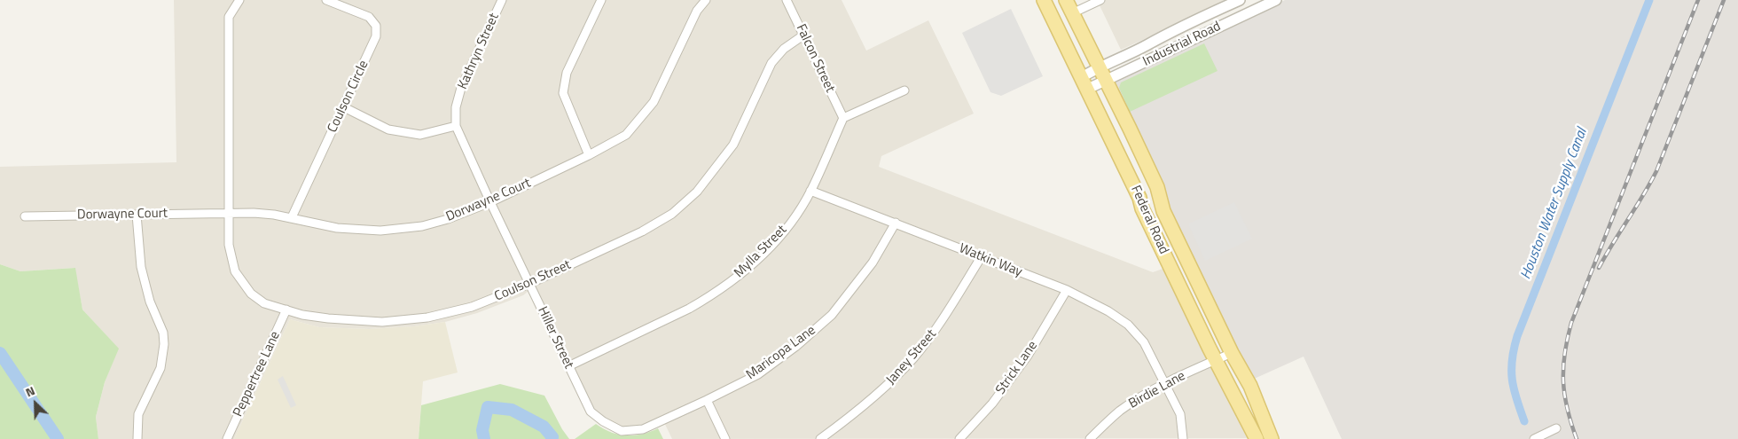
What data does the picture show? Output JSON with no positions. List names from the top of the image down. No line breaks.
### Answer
{"streets":{"main road":["Federal Road"],"street":["Industrial Road","Kathryn Street","Falcon Street","Coulson Circle","Dorwayne Court","Mylla Street","Watkin Way","Coulson Street","Hiller Street","Maricopa Lane","Janey Street","Strick Lane","Peppertree Lane","Birdie Lane"]},"crossings":[["Industrial Road","Federal Road"],["Kathryn Street","Dorwayne Court"],["Kathryn Street","Hiller Street"],["Falcon Street","Mylla Street"],["Falcon Street","Coulson Street"],["Coulson Circle","Dorwayne Court"],["Dorwayne Court","Coulson Street"],["Dorwayne Court","Hiller Street"],["Federal Road","Birdie Lane"],["Mylla Street","Watkin Way"],["Mylla Street","Hiller Street"],["Watkin Way","Maricopa Lane"],["Watkin Way","Janey Street"],["Watkin Way","Strick Lane"],["Watkin Way","Birdie Lane"],["Coulson Street","Hiller Street"],["Coulson Street","Peppertree Lane"],["Hiller Street","Maricopa Lane"]],"water":["Houston Water Supply Canal"],"north":"top left"}
